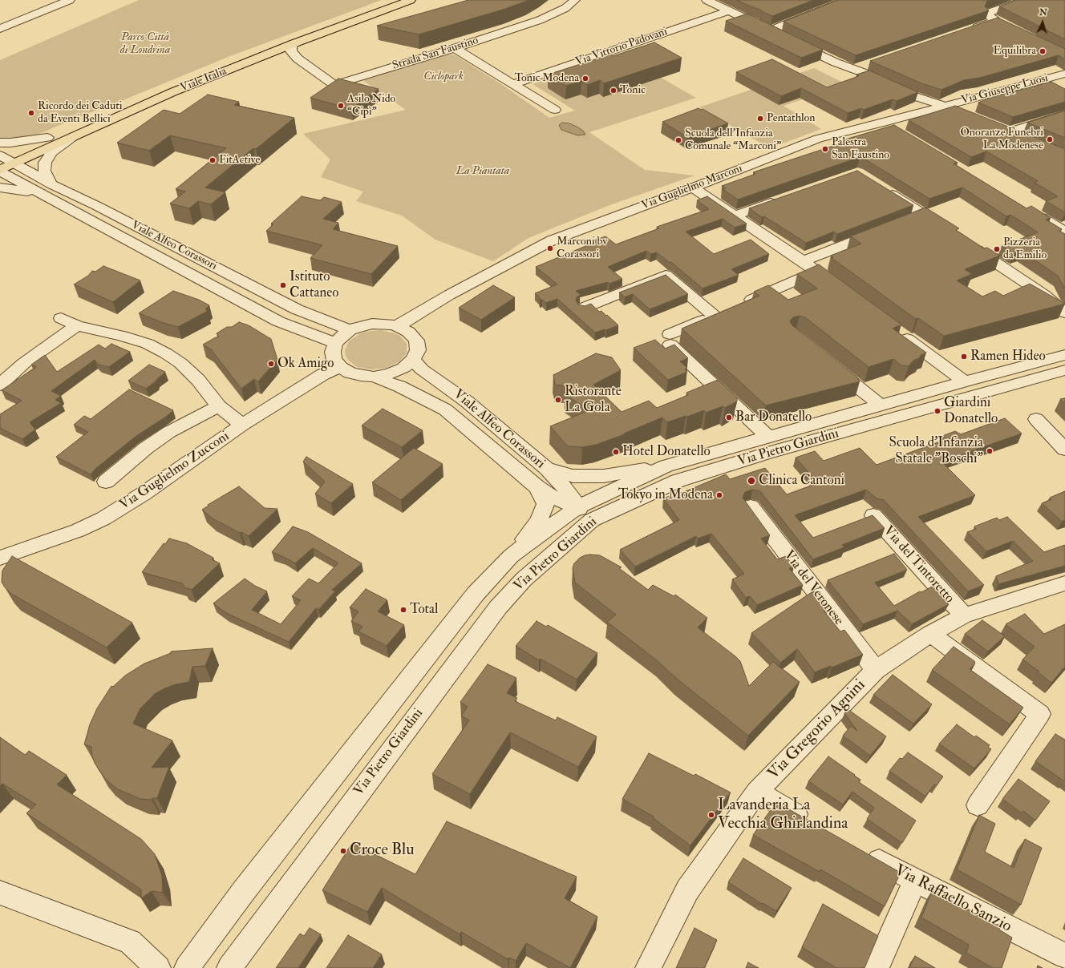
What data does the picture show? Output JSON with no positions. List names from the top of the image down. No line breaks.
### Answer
{"streets":{"main road":["Viale Italia"],"street":["Via Vittorio Padovani","Strada San Faustino","Via Giuseppe Luosi","Via Guglielmo Marconi","Viale Alfeo Corassori","Via Pietro Giardini","Via Guglielmo Zucconi","Via del Tintoretto","Via del Veronese","Via Gregorio Agnini","Via Raffaello Sanzio"]},"crossings":[["Strada San Faustino","Viale Italia"],["Viale Italia","Viale Alfeo Corassori"],["Via Giuseppe Luosi","Via Guglielmo Marconi"],["Via Guglielmo Marconi","Viale Alfeo Corassori"],["Via Guglielmo Marconi","Via Guglielmo Zucconi"],["Viale Alfeo Corassori","Via Pietro Giardini"],["Viale Alfeo Corassori","Via Guglielmo Zucconi"],["Via del Tintoretto","Via Gregorio Agnini"],["Via del Veronese","Via Gregorio Agnini"]],"parks":["Parco Città di Londrina","Ciclopark","La Piantata"],"places":["Equilibra","Tonic Modena","Tonic","Asilo Nido “Cipì”","Ricordo dei Caduti da Eventi Bellici","Pentathlon","Onoranze Funebri La Modenese","Scuola dell’Infanzia Comunale “Marconi”","Palestra San Faustino","FitActive","Marconi bv Corassori","Pizzeria da Emilio","Istituto Cattaneo","Ramen Hideo","Ok Amigo","Ristorante La Gola","Giardini Donatello","Bar Donatello","Scuola d'Infanzia Statale \"Boschi\"","Hotel Donatello","Clinica Cantoni","Tokyo in Modena","Total","Lavanderia La Vecchia Ghirlandina","Croce Blu"],"north":"top"}
